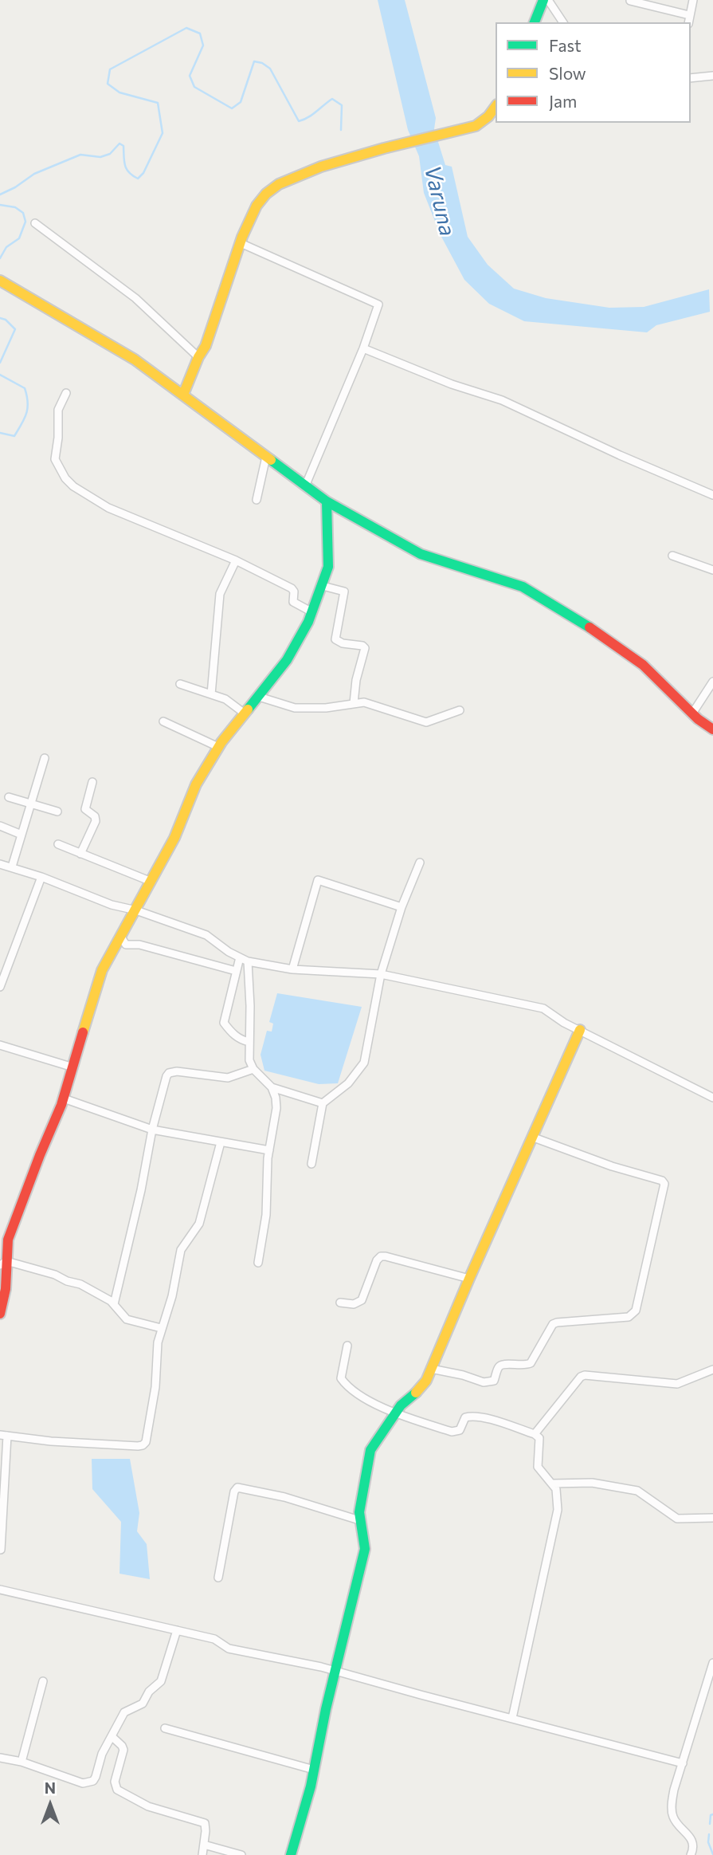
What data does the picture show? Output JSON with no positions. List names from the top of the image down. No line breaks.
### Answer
{"water":["Varuna"],"legend":["Fast","Slow","Jam"],"north":"top"}
